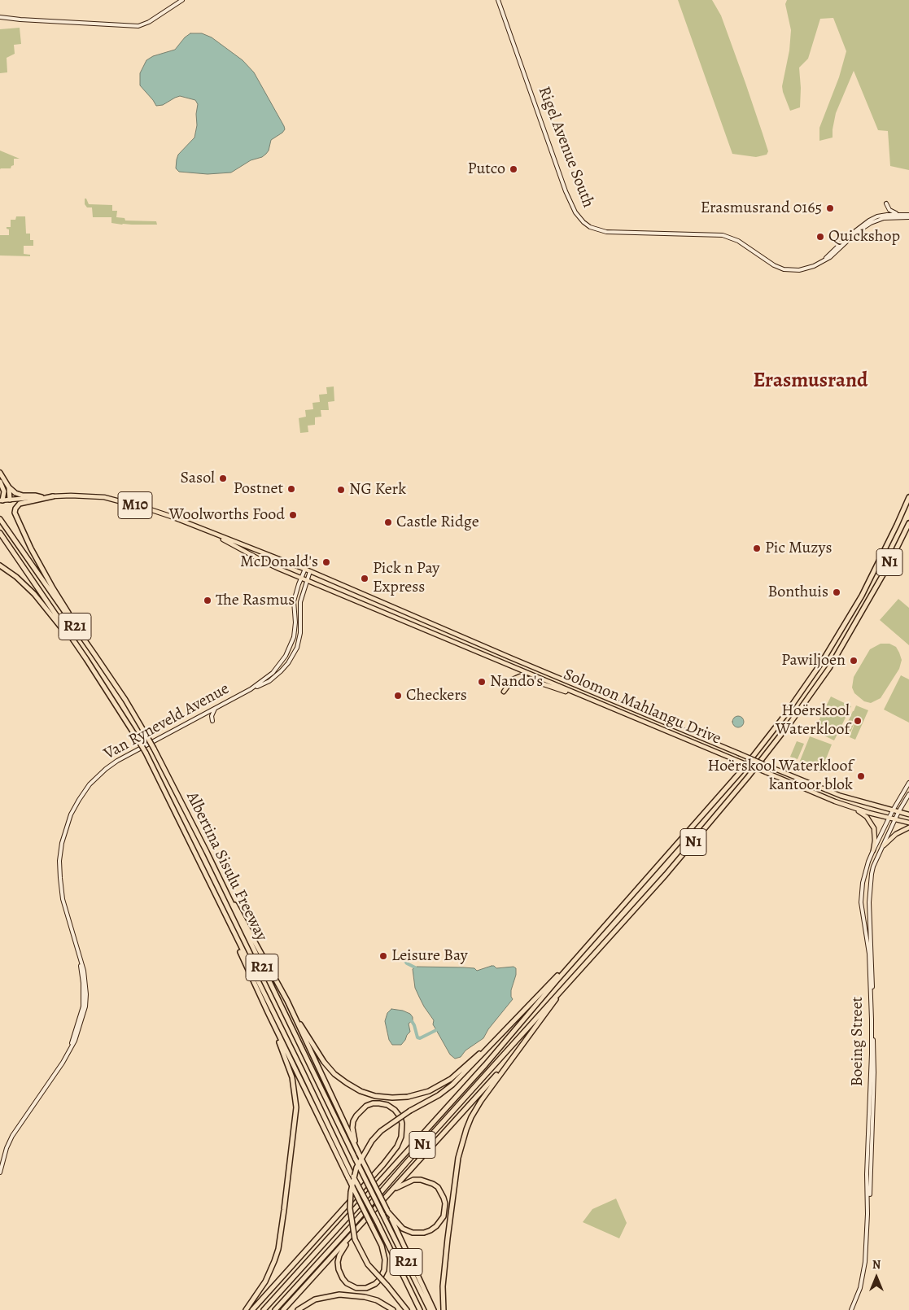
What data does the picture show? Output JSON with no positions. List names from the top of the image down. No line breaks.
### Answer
{"streets":{"highway":["N1","R21","Albertina Sisulu Freeway"],"main road":["Rigel Avenue South","M10","Solomon Mahlangu Drive","Van Ryneveld Avenue","Boeing Street"]},"crossings":[["Solomon Mahlangu Drive","Van Ryneveld Avenue"],["Solomon Mahlangu Drive","Boeing Street"]],"districts":["Erasmusrand"],"places":["Putco","Erasmusrand 0165","Quickshop","Sasol","Postnet","NG Kerk","Woolworths Food","Castle Ridge","Pic Muzys","McDonald's","Pick n Pay Express","Bonthuis","The Rasmus","Pawiljoen","Nando's","Checkers","Hoërskool Waterkloof","Hoërskool Waterkloof kantoor blok","Leisure Bay"],"north":"top"}
